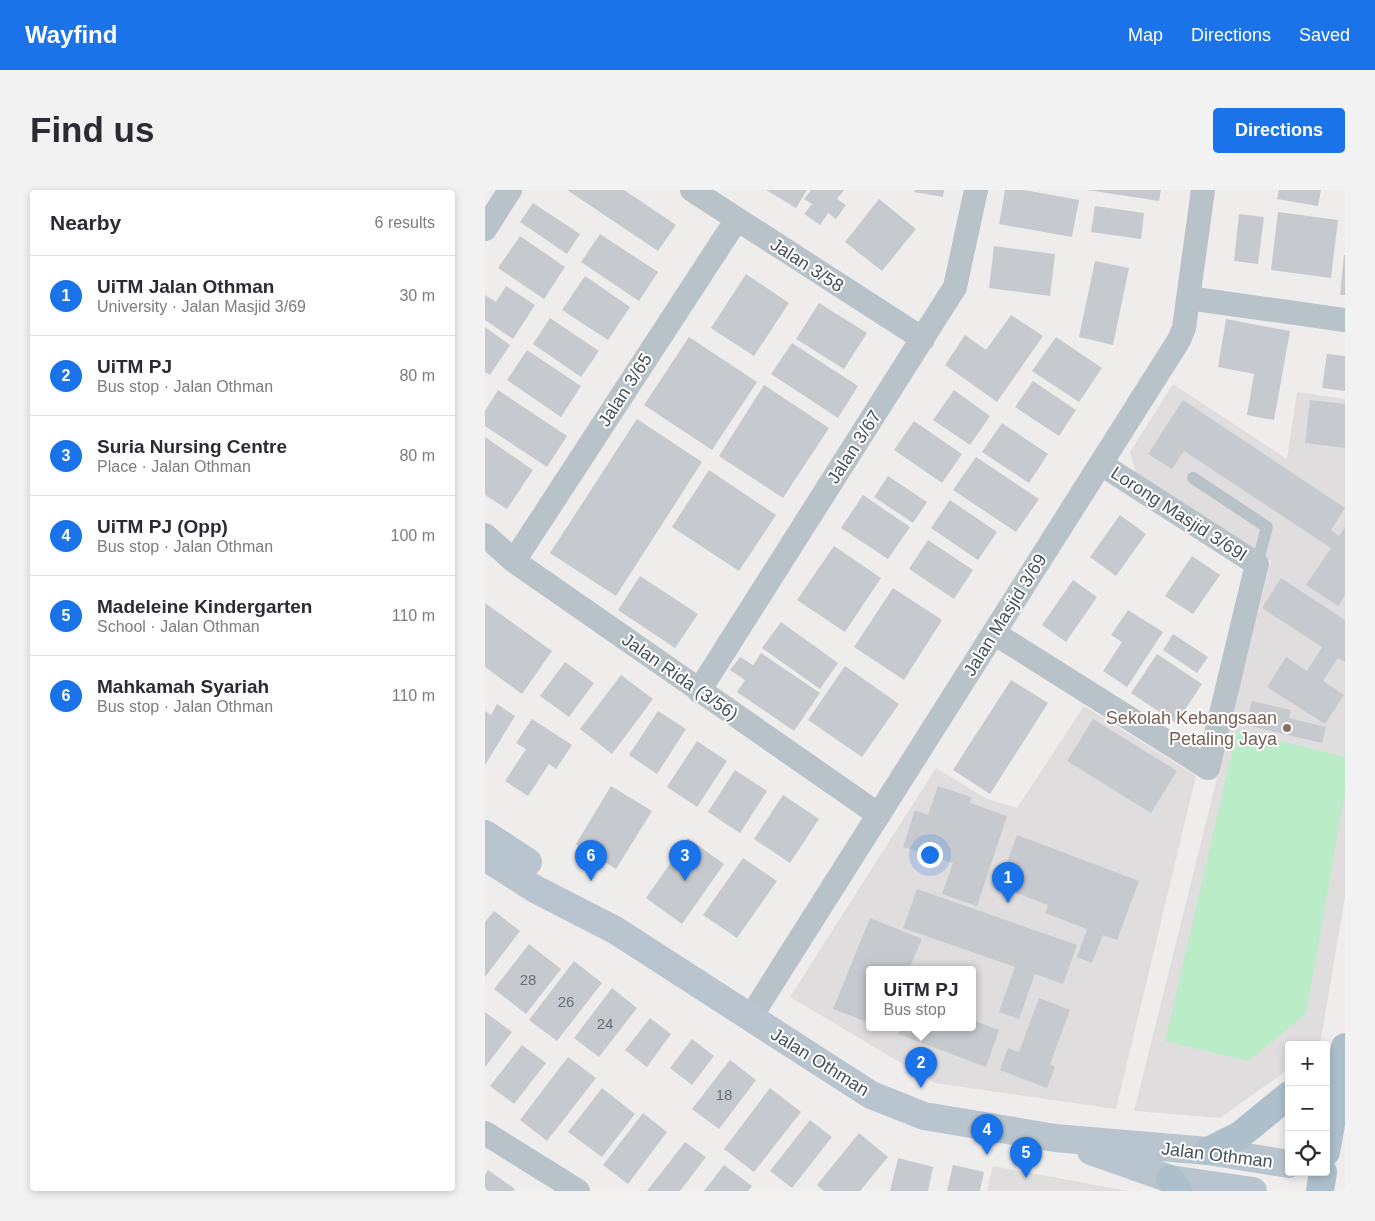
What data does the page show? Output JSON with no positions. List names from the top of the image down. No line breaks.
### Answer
{"streets":{"main road":["Jalan Othman"],"street":["Jalan 3/58","Jalan 3/65","Jalan 3/67","Lorong Masjid 3/69I","Jalan Masjid 3/69","Jalan Rida (3/56)"]},"crossings":[["Jalan 3/58","Jalan 3/65"],["Jalan 3/58","Jalan 3/67"],["Jalan 3/65","Jalan Rida (3/56)"],["Jalan 3/67","Jalan Rida (3/56)"],["Lorong Masjid 3/69I","Jalan Masjid 3/69"],["Jalan Masjid 3/69","Jalan Rida (3/56)"],["Jalan Masjid 3/69","Jalan Othman"]],"places":["Sekolah Kebangsaan Petaling Jaya"],"house_numbers":["28","26","24","18"],"page":{"header":"Wayfind","nav":["Map","Directions","Saved"],"buttons":"Directions","title":"Find us","heading":["Nearby","6 results"],"list":[{"mark":"1","name":"UiTM Jalan Othman","note":"University · Jalan Masjid 3/69","value":"30 m"},{"mark":"2","name":"UiTM PJ","note":"Bus stop · Jalan Othman","value":"80 m"},{"mark":"3","name":"Suria Nursing Centre","note":"Place · Jalan Othman","value":"80 m"},{"mark":"4","name":"UiTM PJ (Opp)","note":"Bus stop · Jalan Othman","value":"100 m"},{"mark":"5","name":"Madeleine Kindergarten","note":"School · Jalan Othman","value":"110 m"},{"mark":"6","name":"Mahkamah Syariah","note":"Bus stop · Jalan Othman","value":"110 m"}],"pins":["3","6","1","2","4","5"],"popup":["UiTM PJ","Bus stop"],"map_buttons":["+","−"]}}
